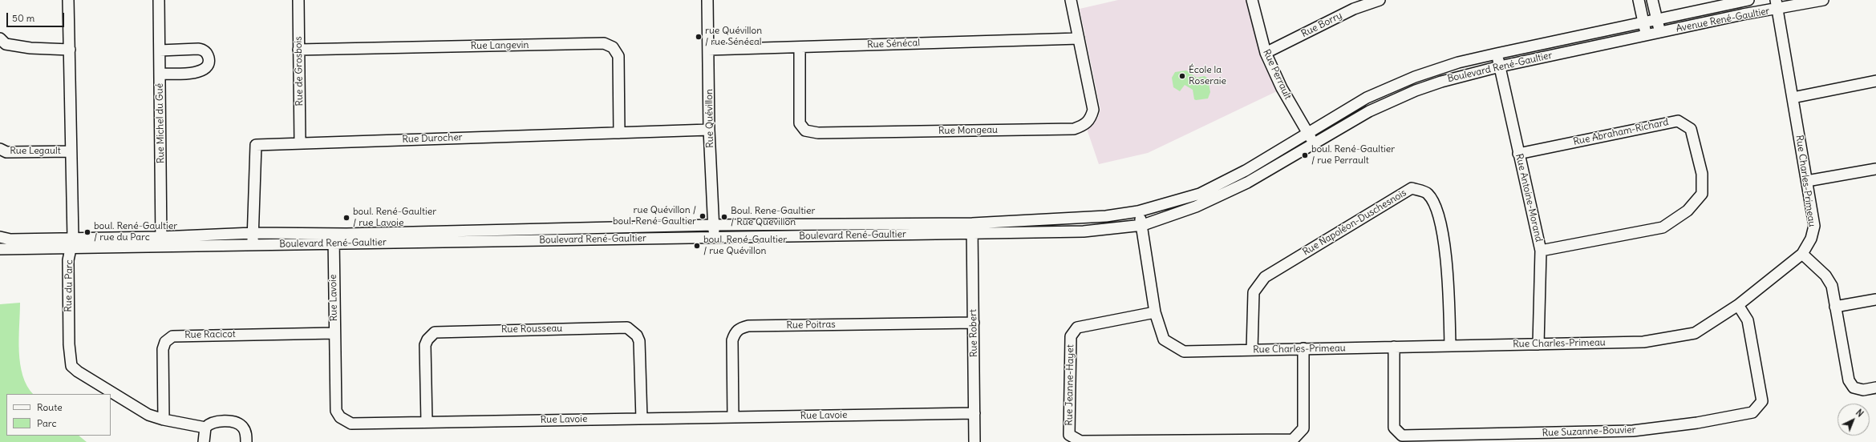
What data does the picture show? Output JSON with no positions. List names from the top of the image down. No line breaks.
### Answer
{"streets":{"street":["Avenue René-Gaultier","Rue Borry","Rue Sénécal","Rue Langevin","Boulevard René-Gaultier","Rue de Grosbois","Rue Perrault","Rue Quévillon","Rue Michel du Gué","Rue Mongeau","Rue Abraham-Richard","Rue Durocher","Rue Legault","Rue Charles-Primeau","Rue Antoine-Morand","Rue Napoléon-Duschesnois","Rue du Parc","Rue Lavoie","Rue Poitras","Rue Rousseau","Rue Robert","Rue Racicot","Rue Jeanne-Hayet","Rue Suzanne-Bouvier"]},"crossings":[["Avenue René-Gaultier","Boulevard René-Gaultier"],["Avenue René-Gaultier","Rue Charles-Primeau"],["Rue Borry","Rue Perrault"],["Rue Sénécal","Rue Quévillon"],["Rue Sénécal","Rue Mongeau"],["Rue Langevin","Rue de Grosbois"],["Rue Langevin","Rue Durocher"],["Boulevard René-Gaultier","Rue Perrault"],["Boulevard René-Gaultier","Rue Quévillon"],["Boulevard René-Gaultier","Rue Michel du Gué"],["Boulevard René-Gaultier","Rue Durocher"],["Boulevard René-Gaultier","Rue Charles-Primeau"],["Boulevard René-Gaultier","Rue Antoine-Morand"],["Boulevard René-Gaultier","Rue du Parc"],["Boulevard René-Gaultier","Rue Lavoie"],["Boulevard René-Gaultier","Rue Robert"],["Rue de Grosbois","Rue Durocher"],["Rue Quévillon","Rue Durocher"],["Rue Abraham-Richard","Rue Antoine-Morand"],["Rue Legault","Rue du Parc"],["Rue Charles-Primeau","Rue Antoine-Morand"],["Rue Charles-Primeau","Rue Napoléon-Duschesnois"],["Rue Charles-Primeau","Rue Jeanne-Hayet"],["Rue Charles-Primeau","Rue Suzanne-Bouvier"],["Rue du Parc","Rue Racicot"],["Rue Lavoie","Rue Poitras"],["Rue Lavoie","Rue Rousseau"],["Rue Lavoie","Rue Robert"],["Rue Lavoie","Rue Racicot"],["Rue Poitras","Rue Robert"]],"places":["rue Quévillon / rue Sénécal","École la Roseraie","boul. René-Gaultier / rue Perrault","rue Quévillon / boul. René-Gaultier","Boul. Rene-Gaultier / Rue Quevillon","boul. René-Gaultier / rue Lavoie","boul. René-Gaultier / rue du Parc","boul. René-Gaultier / rue Quévillon"],"legend":["Route","Parc"],"scale_bar":"50 m","north":"top right"}
